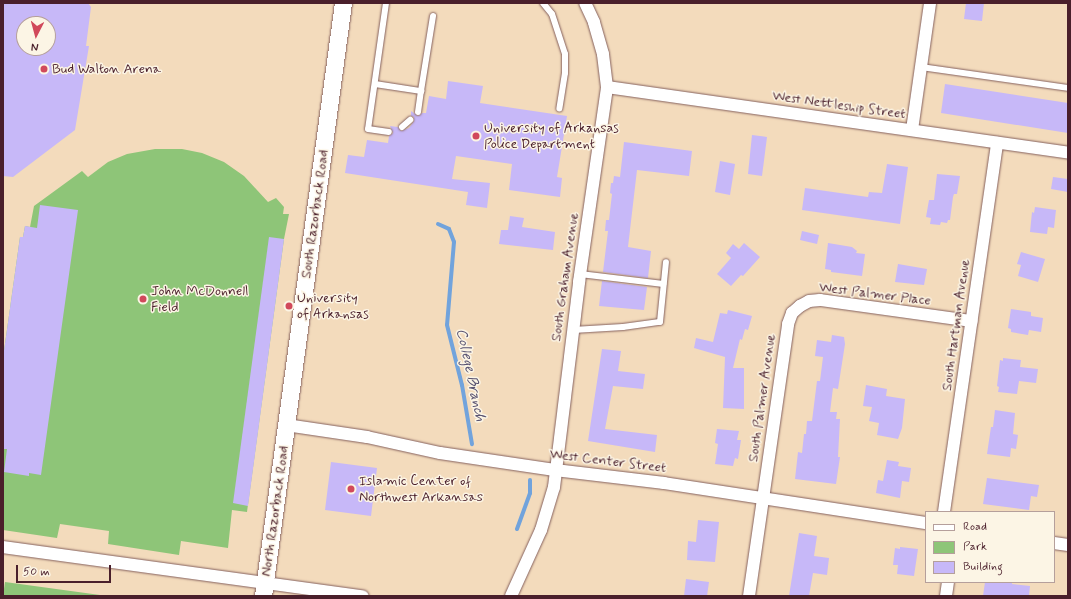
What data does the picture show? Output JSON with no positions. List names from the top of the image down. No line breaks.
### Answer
{"streets":{"main road":["South Razorback Road","North Razorback Road"],"street":["West Nettleship Street","South Graham Avenue","West Palmer Place","South Hartman Avenue","South Palmer Avenue","West Center Street"]},"crossings":[["West Nettleship Street","South Graham Avenue"],["West Nettleship Street","South Hartman Avenue"],["South Razorback Road","West Center Street"],["South Razorback Road","North Razorback Road"],["South Graham Avenue","West Center Street"],["West Palmer Place","South Hartman Avenue"],["West Palmer Place","South Palmer Avenue"],["South Palmer Avenue","West Center Street"],["West Center Street","North Razorback Road"]],"water":["College Branch"],"places":["Bud Walton Arena","University of Arkansas Police Department","John McDonnell Field","University of Arkansas","Islamic Center of Northwest Arkansas"],"legend":["Road","Park","Building"],"scale_bar":"50 m","north":"bottom"}
